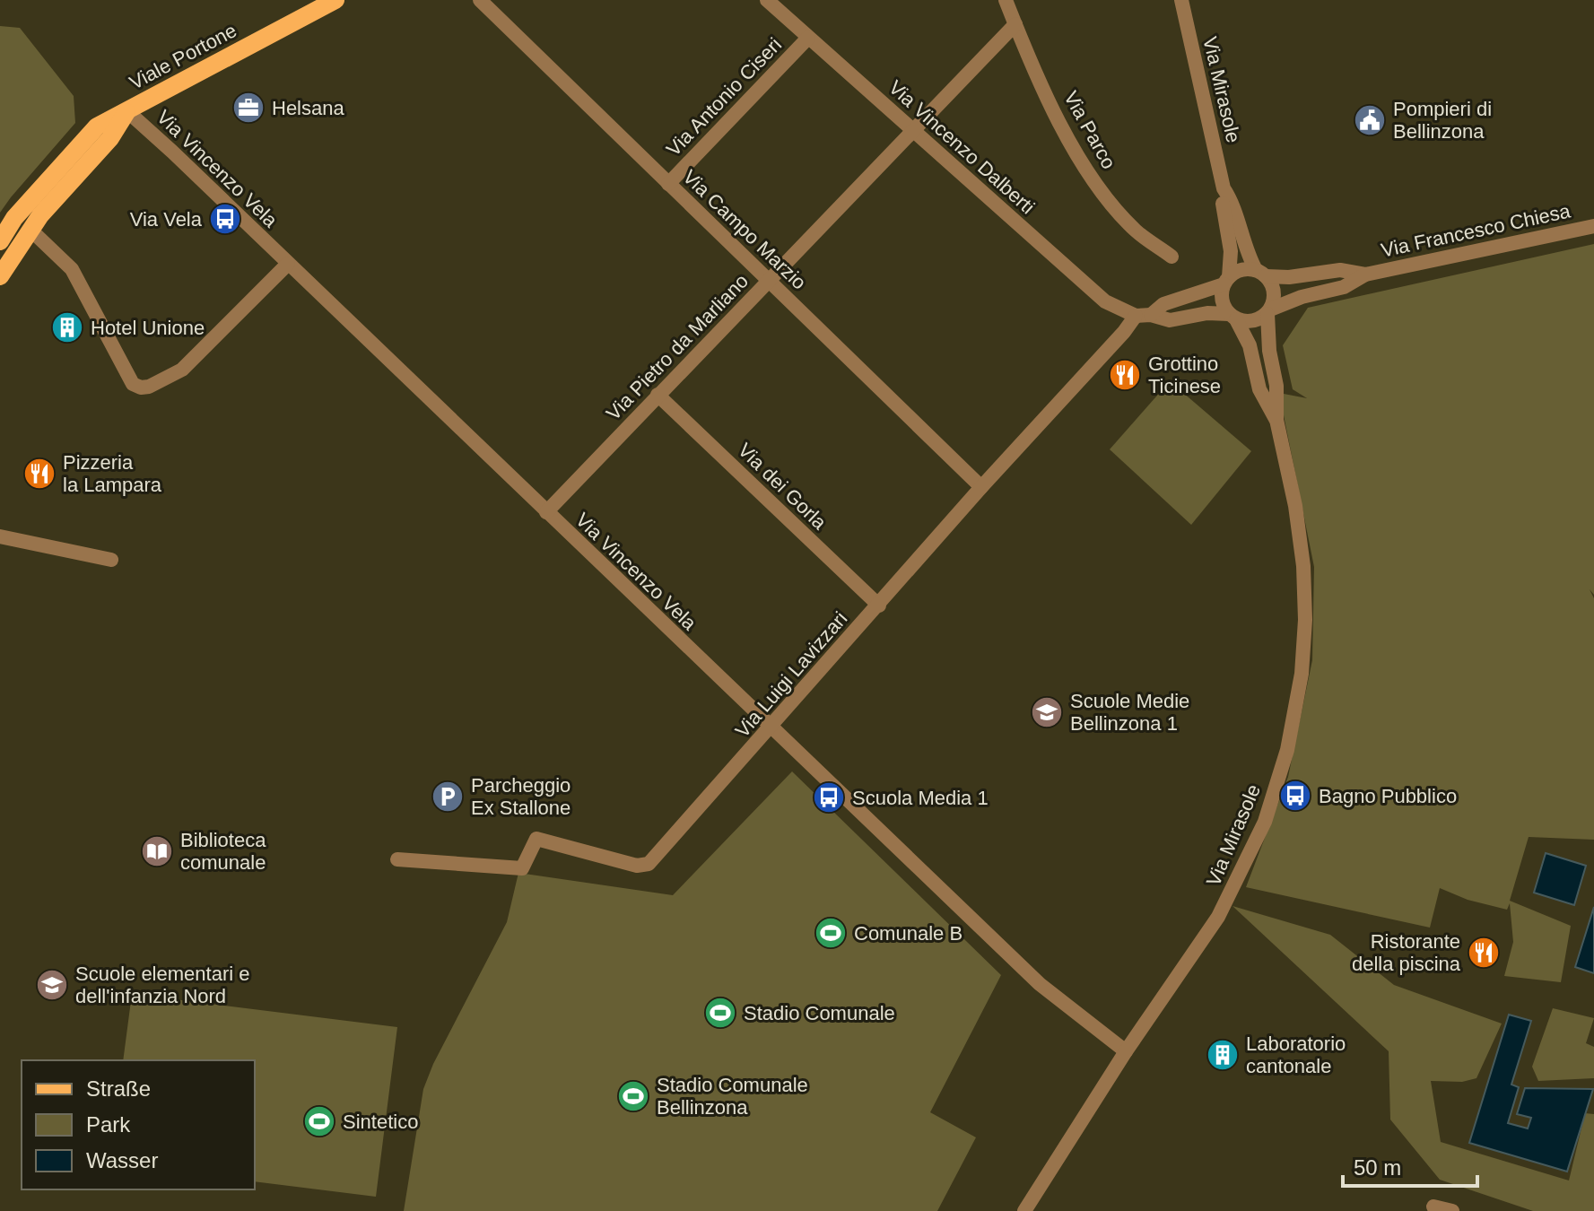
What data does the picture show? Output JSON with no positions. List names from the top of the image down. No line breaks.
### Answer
{"streets":{"main road":["Viale Portone"],"street":["Via Mirasole","Via Antonio Ciseri","Via Parco","Via Vincenzo Dalberti","Via Vincenzo Vela","Via Campo Marzio","Via Francesco Chiesa","Via Pietro da Marliano","Via dei Gorla","Via Luigi Lavizzari"]},"crossings":[["Viale Portone","Via Vincenzo Vela"],["Via Mirasole","Via Vincenzo Vela"],["Via Mirasole","Via Francesco Chiesa"],["Via Mirasole","Via Luigi Lavizzari"],["Via Antonio Ciseri","Via Vincenzo Dalberti"],["Via Antonio Ciseri","Via Campo Marzio"],["Via Parco","Via Pietro da Marliano"],["Via Vincenzo Dalberti","Via Pietro da Marliano"],["Via Vincenzo Dalberti","Via Luigi Lavizzari"],["Via Vincenzo Vela","Via Pietro da Marliano"],["Via Vincenzo Vela","Via Luigi Lavizzari"],["Via Campo Marzio","Via Pietro da Marliano"],["Via Campo Marzio","Via Luigi Lavizzari"],["Via Francesco Chiesa","Via Luigi Lavizzari"],["Via Pietro da Marliano","Via dei Gorla"],["Via dei Gorla","Via Luigi Lavizzari"]],"places":{"office":["Helsana"],"public building":["Pompieri di Bellinzona"],"bus stop":["Via Vela","Bagno Pubblico","Scuola Media 1"],"building":["Hotel Unione","Laboratorio cantonale"],"restaurant":["Grottino Ticinese","Pizzeria la Lampara","Ristorante della piscina"],"school or university":["Scuole Medie Bellinzona 1","Scuole elementari e dell'infanzia Nord"],"parking":["Parcheggio Ex Stallone"],"library":["Biblioteca comunale"],"sports":["Comunale B","Stadio Comunale","Stadio Comunale Bellinzona","Sintetico"]},"legend":["Straße","Park","Wasser"],"scale_bar":"50 m"}
